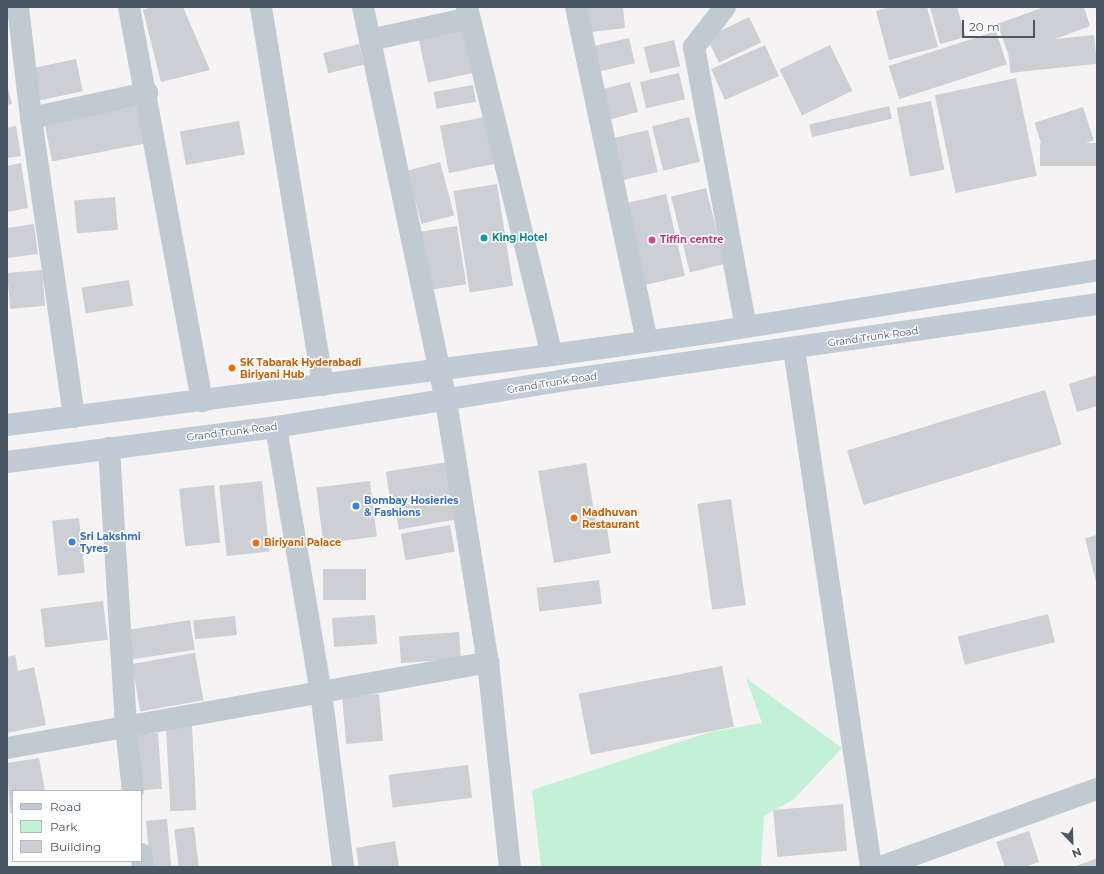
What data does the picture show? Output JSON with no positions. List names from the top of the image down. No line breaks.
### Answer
{"streets":{"main road":["Grand Trunk Road"]},"places":["King Hotel","Tiffin centre","SK Tabarak Hyderabadi Biriyani Hub","Bombay Hosieries & Fashions","Madhuvan Restaurant","Sri Lakshmi Tyres","Biriyani Palace"],"legend":["Road","Park","Building"],"scale_bar":"20 m","north":"bottom right"}
